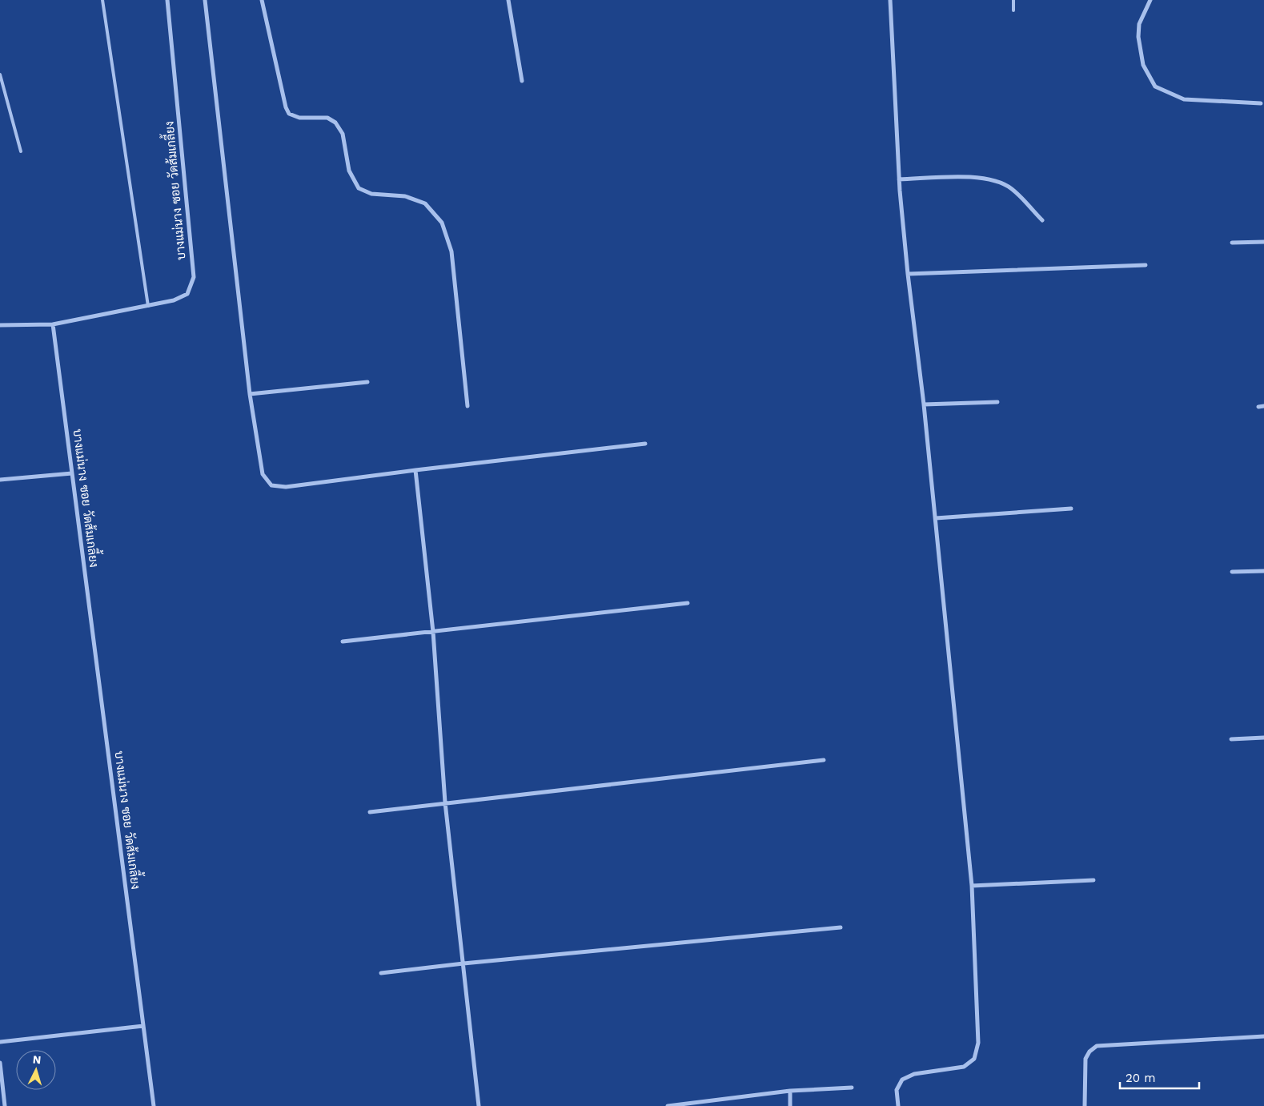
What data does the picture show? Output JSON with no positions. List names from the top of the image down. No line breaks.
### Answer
{"streets":{"street":["บางแม่นาง ซอย วัดส้มเกลี้ยง"]},"scale_bar":"20 m","north":"top"}
